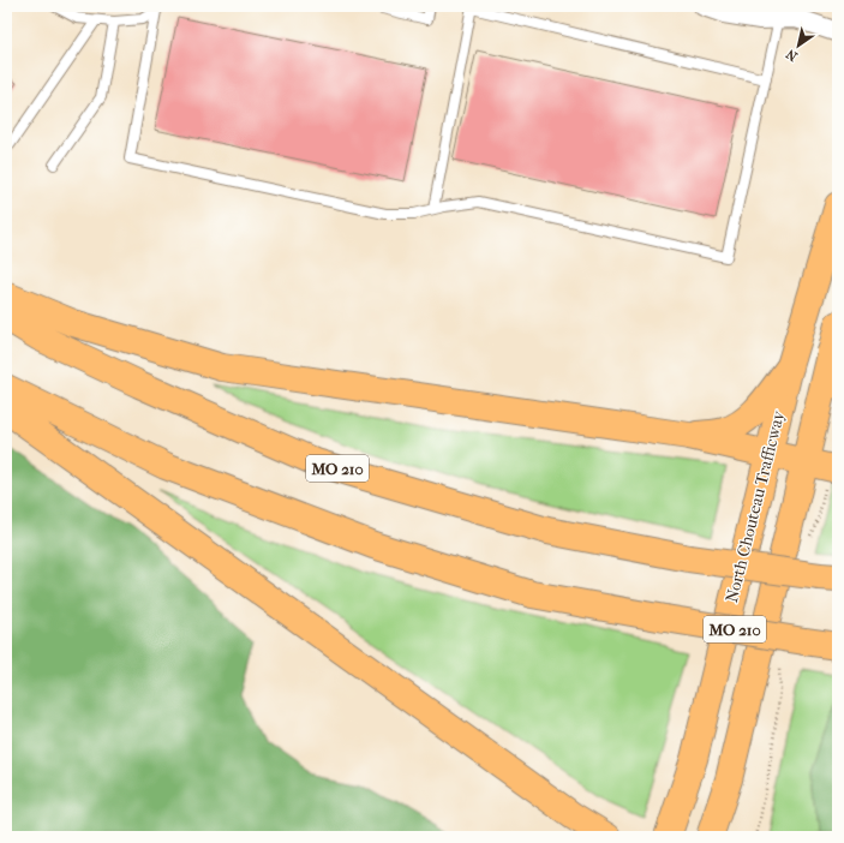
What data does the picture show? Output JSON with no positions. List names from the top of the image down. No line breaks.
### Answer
{"streets":{"main road":["MO 210","North Chouteau Trafficway"]},"north":"bottom left"}
